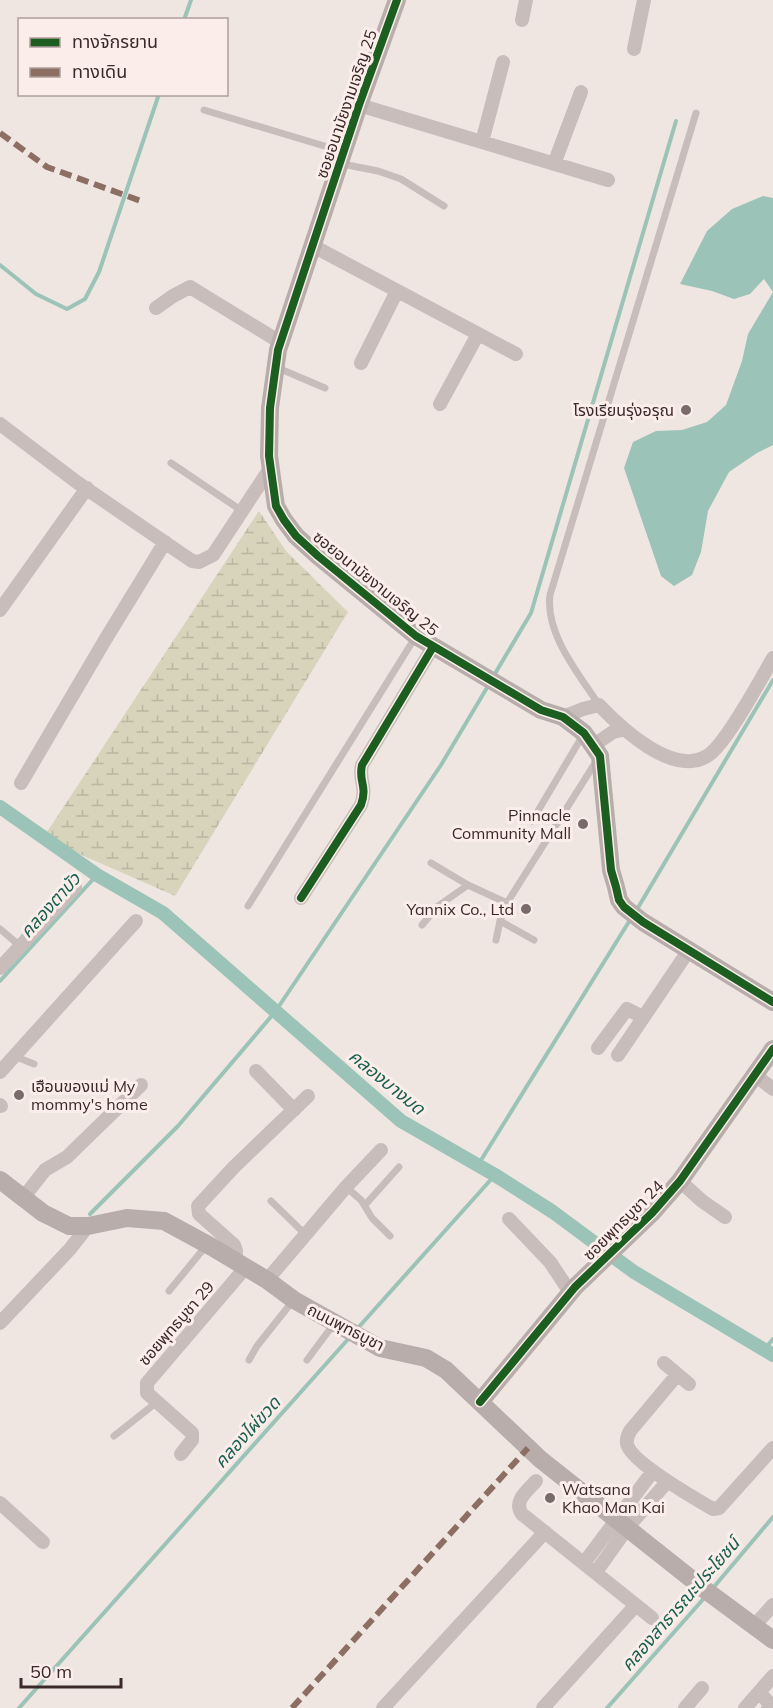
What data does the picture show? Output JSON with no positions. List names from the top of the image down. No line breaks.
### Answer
{"streets":{"street":["ซอยอนามัยงามเจริญ 25","ซอยพุทธบูชา 24","ซอยพุทธบูชา 29","ถนนพุทธบูชา"]},"crossings":[["ซอยพุทธบูชา 24","ถนนพุทธบูชา"],["ซอยพุทธบูชา 29","ถนนพุทธบูชา"]],"water":["คลองตาบัว","คลองบางมด","คลองไผ่ขวด","คลองสาธารณะประโยชน์"],"places":["โรงเรียนรุ่งอรุณ","Pinnacle Community Mall","Yannix Co., Ltd","เฮือนของแม่ My mommy's home","Watsana Khao Man Kai"],"legend":["ทางจักรยาน","ทางเดิน"],"scale_bar":"50 m"}
